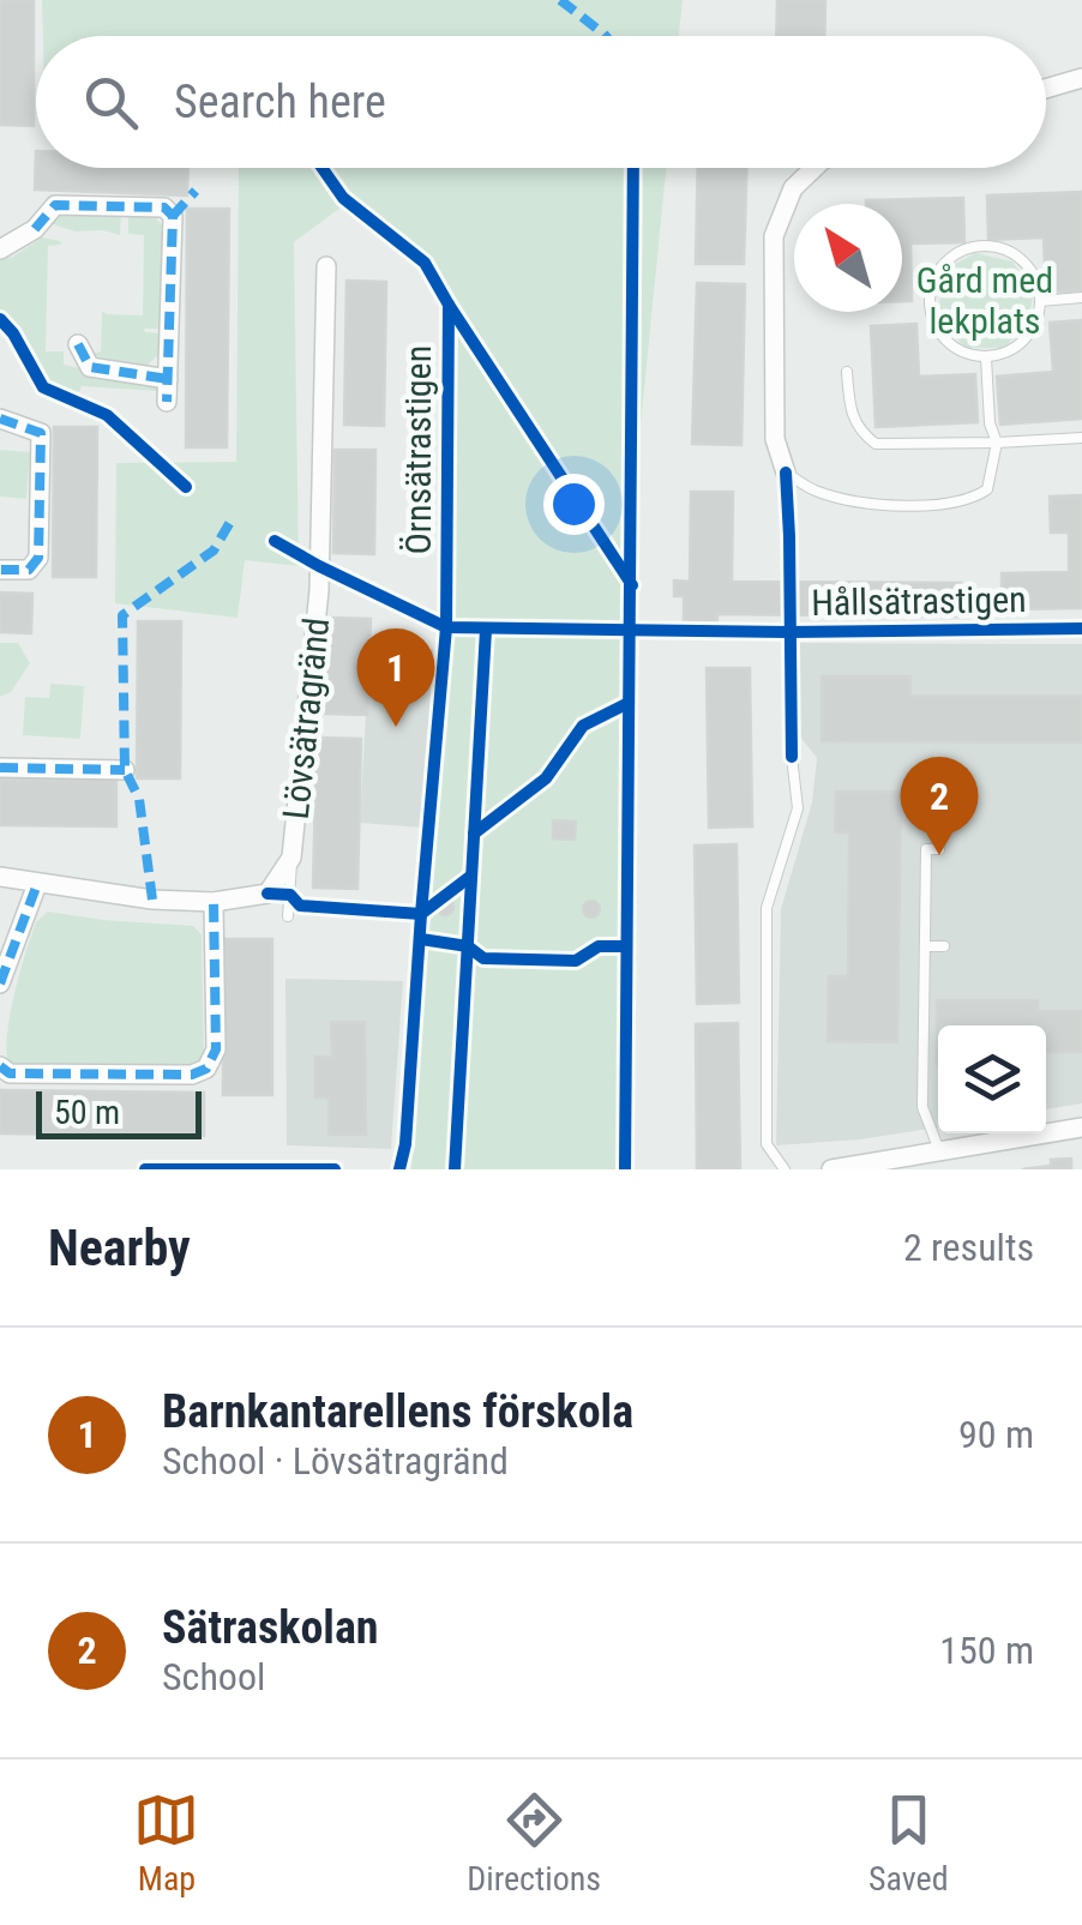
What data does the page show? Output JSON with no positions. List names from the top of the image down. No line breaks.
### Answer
{"streets":{"street":["Lövsätragränd"],"cycle path":["Örnsätrastigen","Hållsätrastigen"]},"parks":["Gård med lekplats"],"scale_bar":"50 m","north":"top left","page":{"search":"Search here","pins":["1","2"],"scale":"50 m","heading":["Nearby","2 results"],"list":[{"mark":"1","name":"Barnkantarellens förskola","note":"School · Lövsätragränd","value":"90 m"},{"mark":"2","name":"Sätraskolan","note":"School","value":"150 m"}],"nav":["Map","Directions","Saved"]}}
